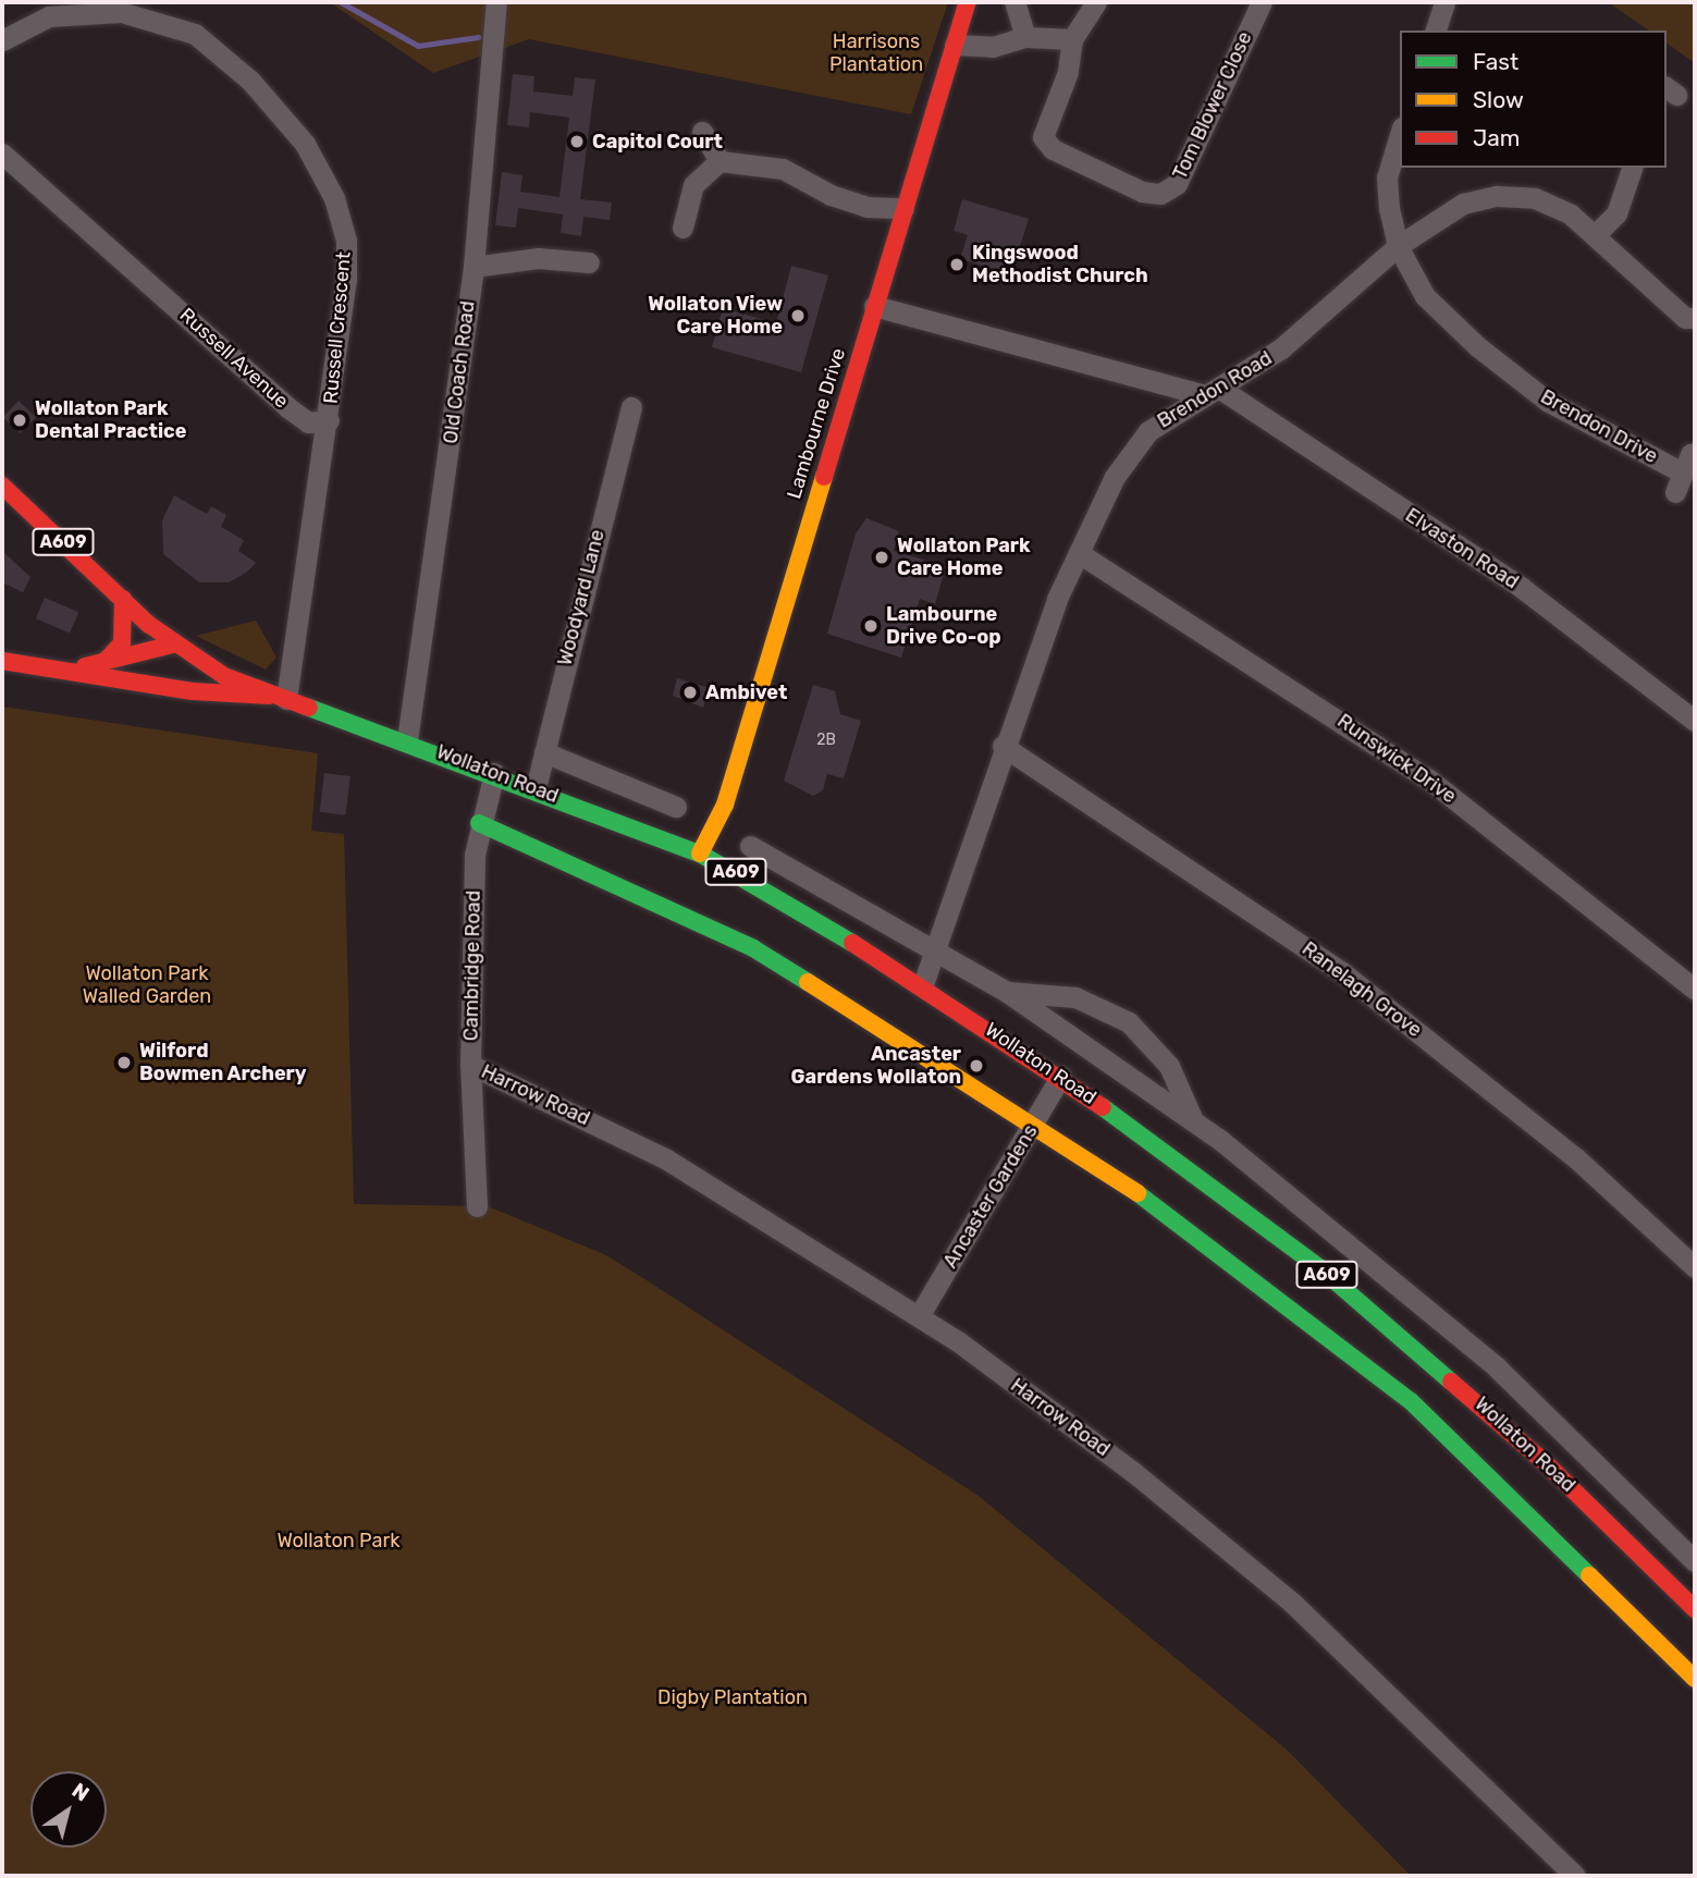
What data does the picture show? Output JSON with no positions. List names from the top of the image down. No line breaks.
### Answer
{"streets":{"street":["Tom Blower Close","Russell Crescent","Russell Avenue","Old Coach Road","Brendon Road","Lambourne Drive","Brendon Drive","A609","Elvaston Road","Woodyard Lane","Runswick Drive","Wollaton Road","Cambridge Road","Ranelagh Grove","Harrow Road","Ancaster Gardens"]},"crossings":[["Russell Crescent","Russell Avenue"],["Old Coach Road","Wollaton Road"],["Brendon Road","Brendon Drive"],["Brendon Road","Elvaston Road"],["Brendon Road","Runswick Drive"],["Brendon Road","Wollaton Road"],["Brendon Road","Ranelagh Grove"],["Lambourne Drive","Elvaston Road"],["Lambourne Drive","Wollaton Road"],["A609","Wollaton Road"],["Woodyard Lane","Wollaton Road"],["Wollaton Road","Cambridge Road"],["Wollaton Road","Ancaster Gardens"],["Cambridge Road","Harrow Road"],["Harrow Road","Ancaster Gardens"]],"parks":["Harrisons Plantation","Wollaton Park Walled Garden","Wollaton Park","Digby Plantation"],"places":["Capitol Court","Kingswood Methodist Church","Wollaton View Care Home","Wollaton Park Dental Practice","Wollaton Park Care Home","Lambourne Drive Co-op","Ambivet","Wilford Bowmen Archery","Ancaster Gardens Wollaton"],"house_numbers":["2B"],"legend":["Fast","Slow","Jam"],"north":"top right"}
